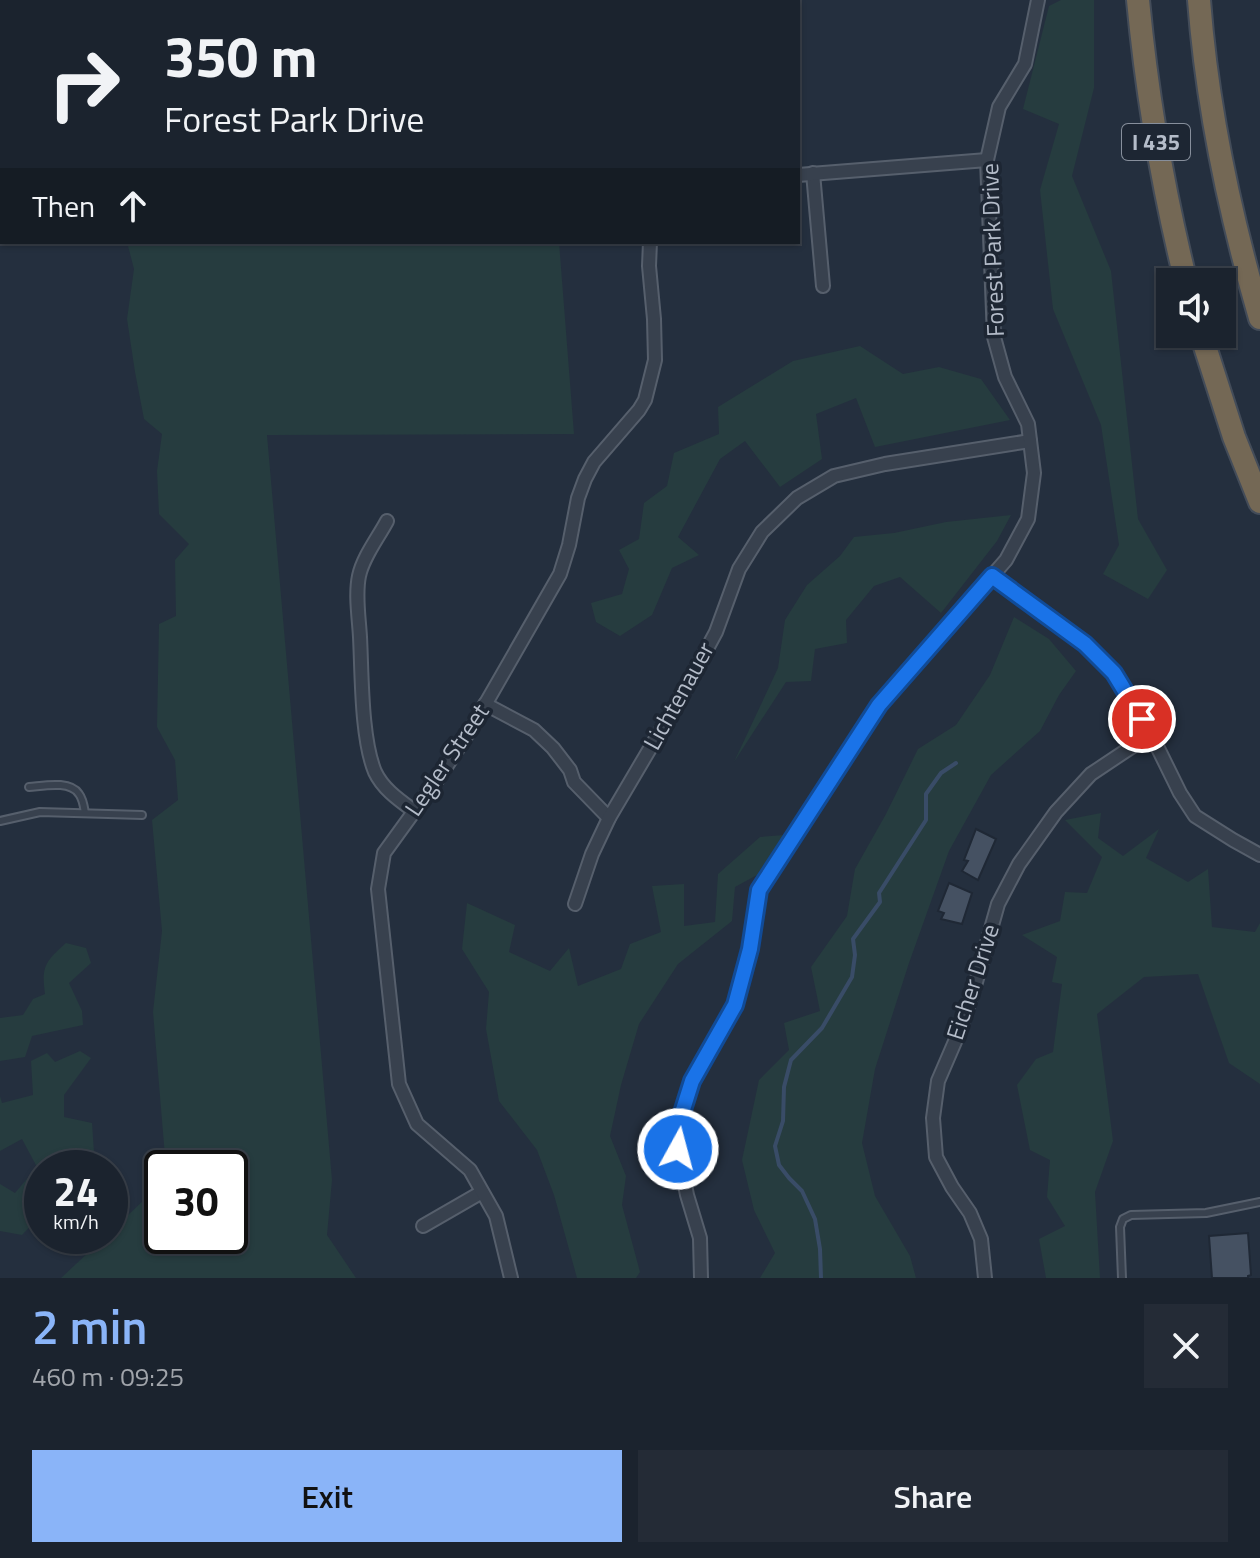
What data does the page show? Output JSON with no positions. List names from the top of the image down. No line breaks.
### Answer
{"streets":{"highway":["I 435"],"street":["Forest Park Drive","Lichtenauer","Legler Street","Eicher Drive"]},"crossings":[["Forest Park Drive","Lichtenauer"]],"page":{"turn":["350 m","Forest Park Drive"],"then":"Then","speed":"24 km/h","limit":"30","heading":["2 min","460 m · 09:25"],"buttons":["Exit","Share"]}}
